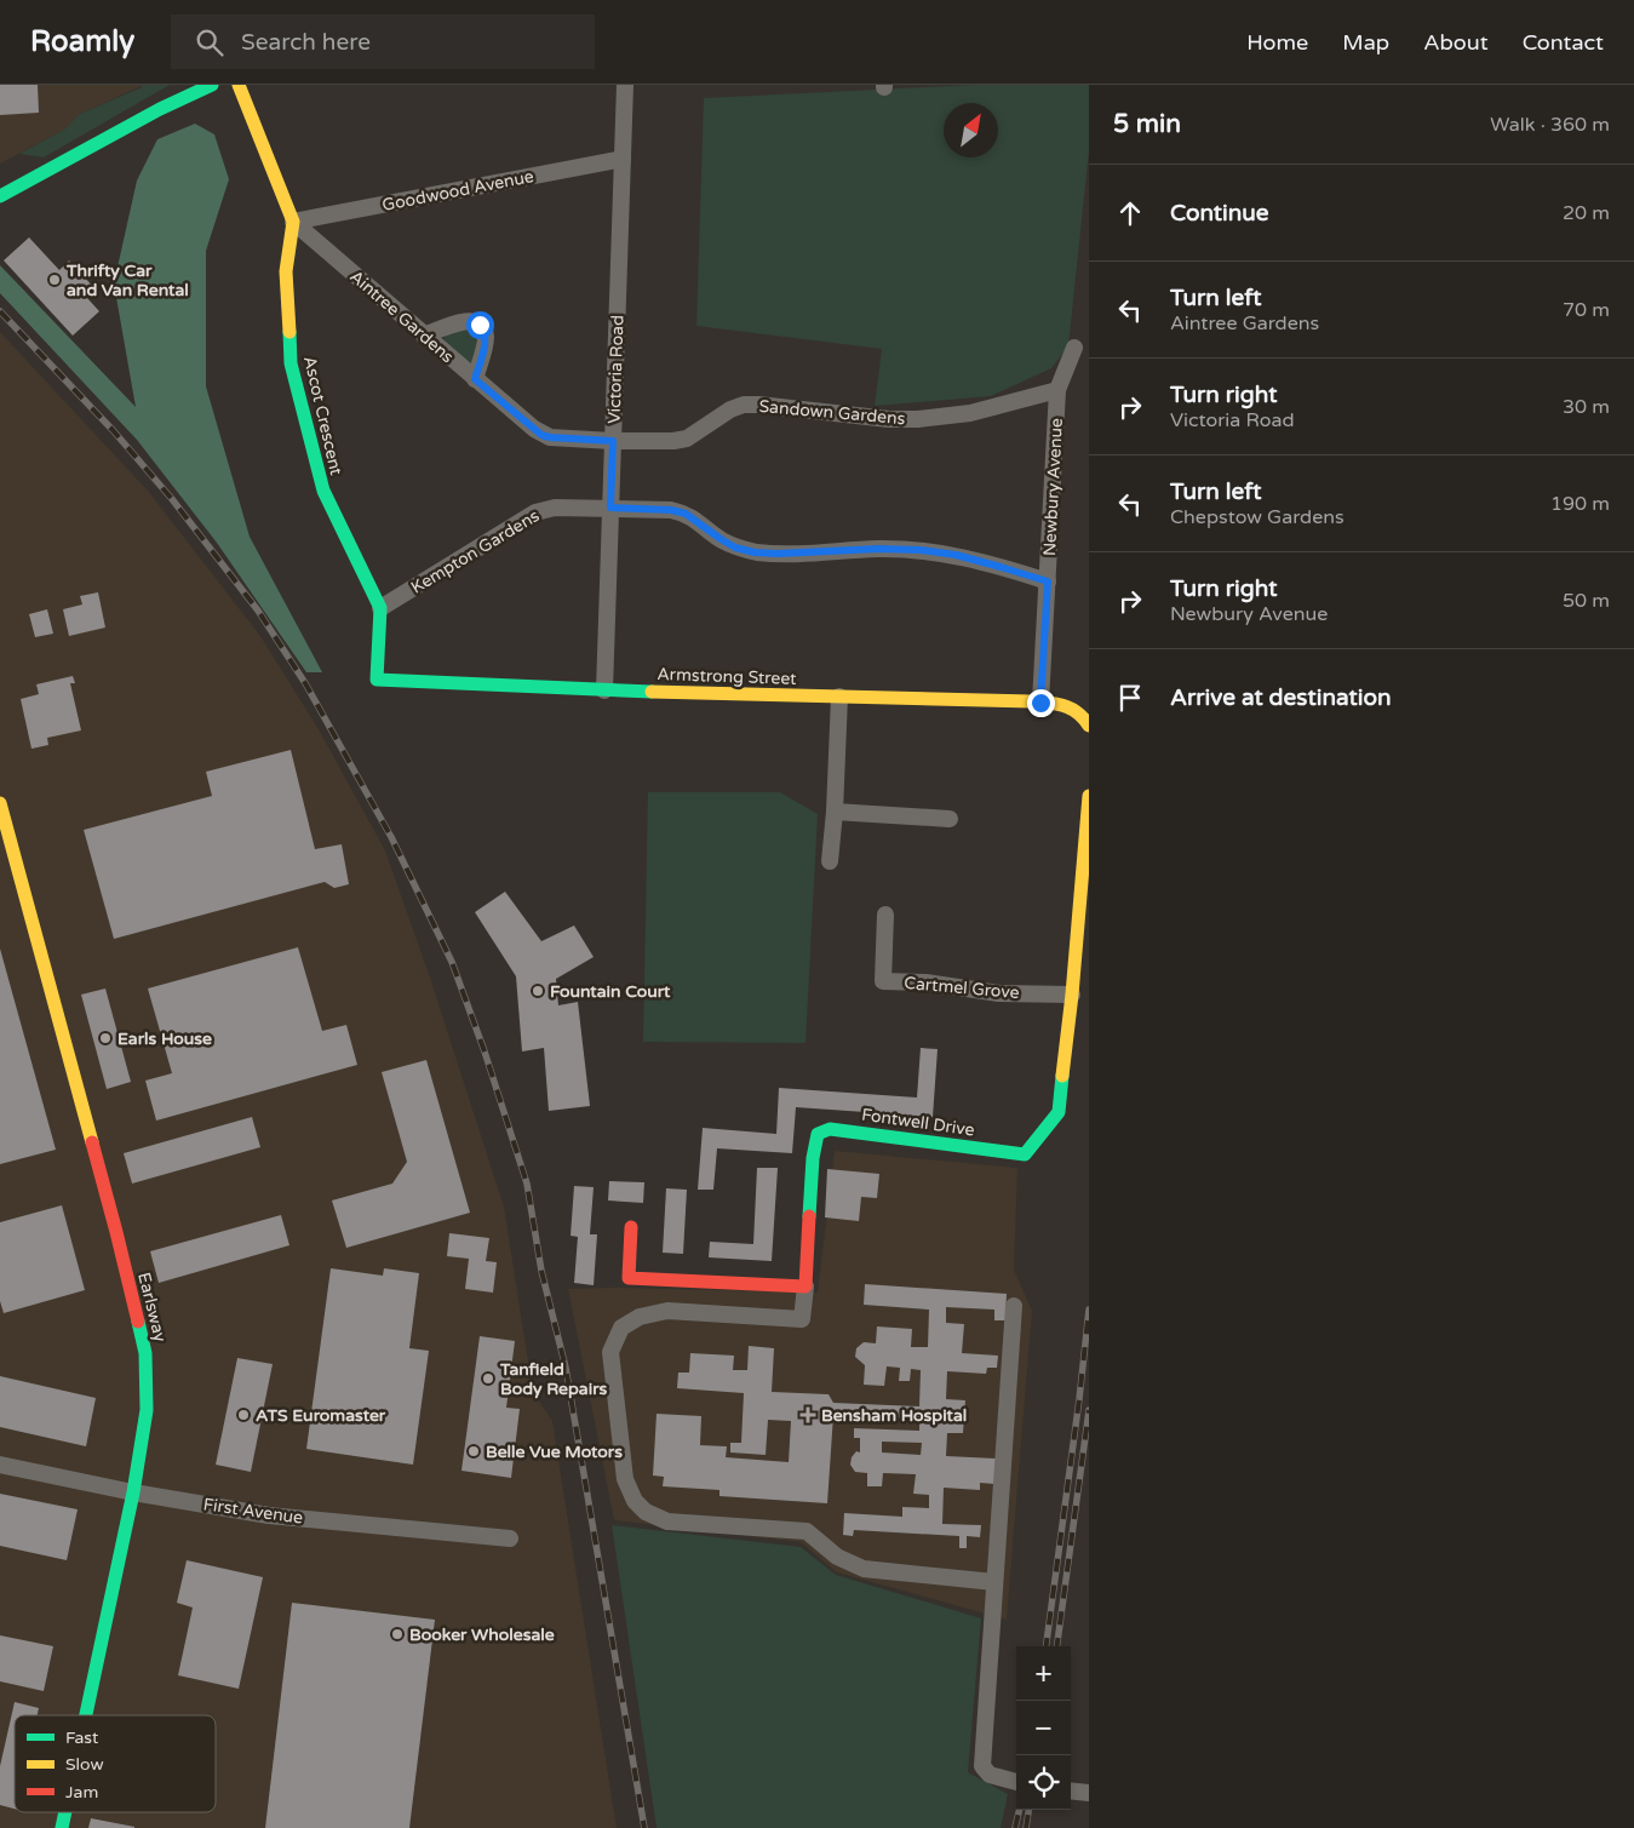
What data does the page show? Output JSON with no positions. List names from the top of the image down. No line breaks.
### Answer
{"streets":{"street":["Goodwood Avenue","Aintree Gardens","Victoria Road","Sandown Gardens","Ascot Crescent","Newbury Avenue","Kempton Gardens","Armstrong Street","Cartmel Grove","Fontwell Drive","Earlsway","First Avenue"]},"crossings":[["Goodwood Avenue","Aintree Gardens"],["Goodwood Avenue","Victoria Road"],["Goodwood Avenue","Ascot Crescent"],["Aintree Gardens","Victoria Road"],["Aintree Gardens","Sandown Gardens"],["Aintree Gardens","Ascot Crescent"],["Victoria Road","Sandown Gardens"],["Victoria Road","Kempton Gardens"],["Victoria Road","Armstrong Street"],["Sandown Gardens","Newbury Avenue"],["Ascot Crescent","Kempton Gardens"],["Ascot Crescent","Armstrong Street"],["Newbury Avenue","Kempton Gardens"],["Newbury Avenue","Armstrong Street"],["Cartmel Grove","Fontwell Drive"],["Earlsway","First Avenue"]],"places":{"other":["Thrifty Car and Van Rental","Fountain Court","Earls House","Tanfield Body Repairs","ATS Euromaster","Belle Vue Motors","Booker Wholesale"],"health":["Bensham Hospital"]},"legend":["Fast","Slow","Jam"],"north":"top right","page":{"header":"Roamly","search":"Search here","nav":["Home","Map","About","Contact"],"heading":["5 min","Walk · 360 m"],"list":[["Continue","20 m"],["Turn left","Aintree Gardens","70 m"],["Turn right","Victoria Road","30 m"],["Turn left","Chepstow Gardens","190 m"],["Turn right","Newbury Avenue","50 m"],"Arrive at destination"],"map_buttons":["+","−"]}}
